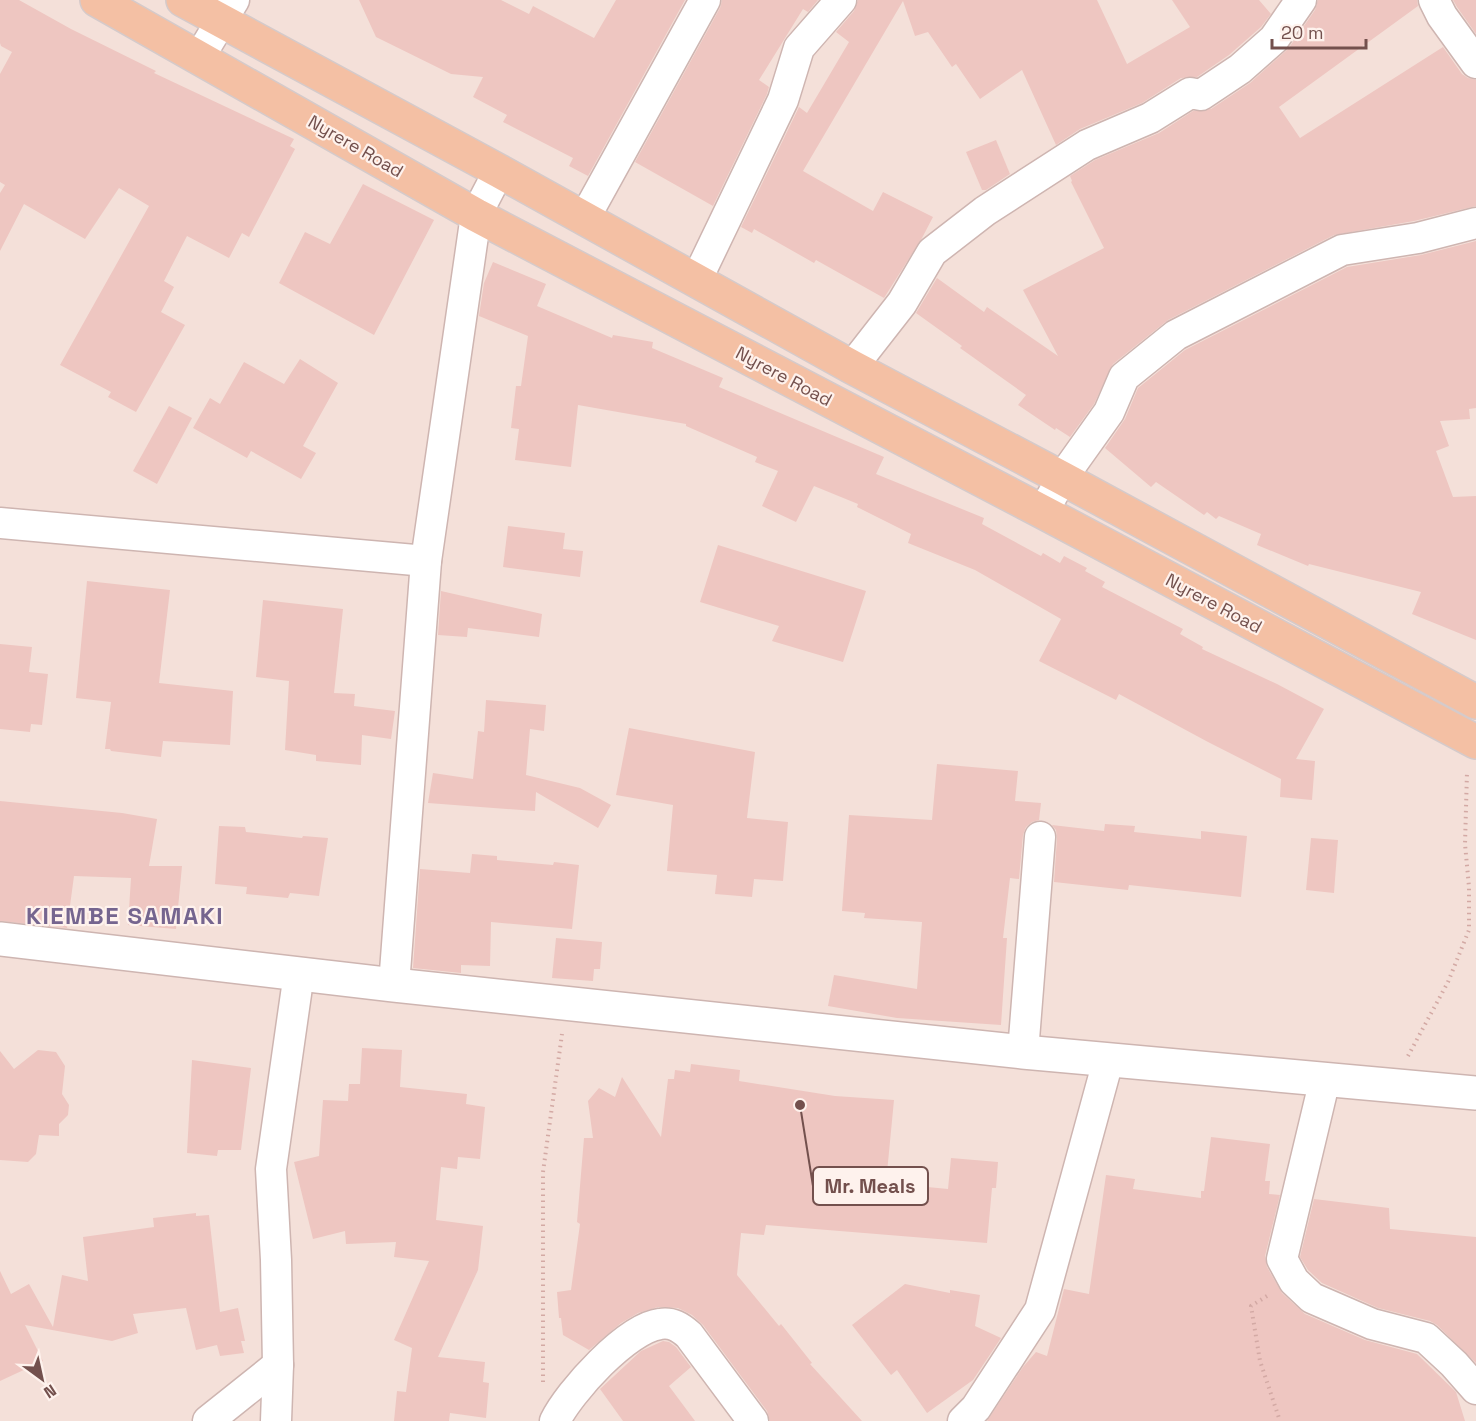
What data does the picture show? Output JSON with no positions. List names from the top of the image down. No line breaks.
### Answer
{"streets":{"main road":["Nyrere Road"]},"districts":["KIEMBE SAMAKI"],"places":["Mr. Meals"],"scale_bar":"20 m","north":"bottom right"}
